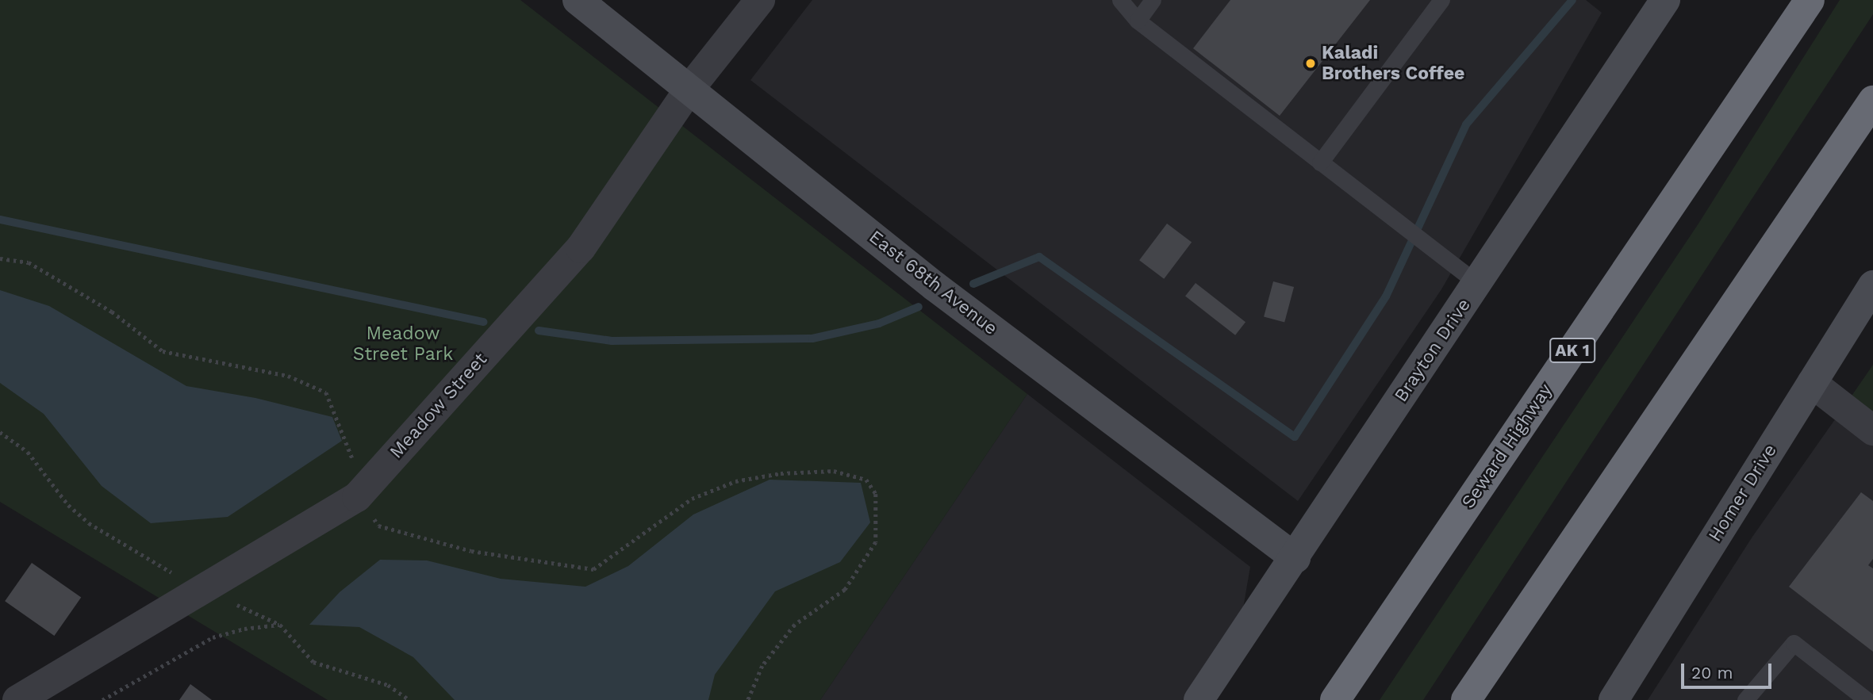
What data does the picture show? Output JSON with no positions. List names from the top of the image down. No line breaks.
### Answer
{"streets":{"highway":["AK 1","Seward Highway"],"street":["East 68th Avenue","Brayton Drive","Meadow Street","Homer Drive"]},"crossings":[["East 68th Avenue","Brayton Drive"],["East 68th Avenue","Meadow Street"]],"parks":["Meadow Street Park"],"places":["Kaladi Brothers Coffee"],"scale_bar":"20 m"}
